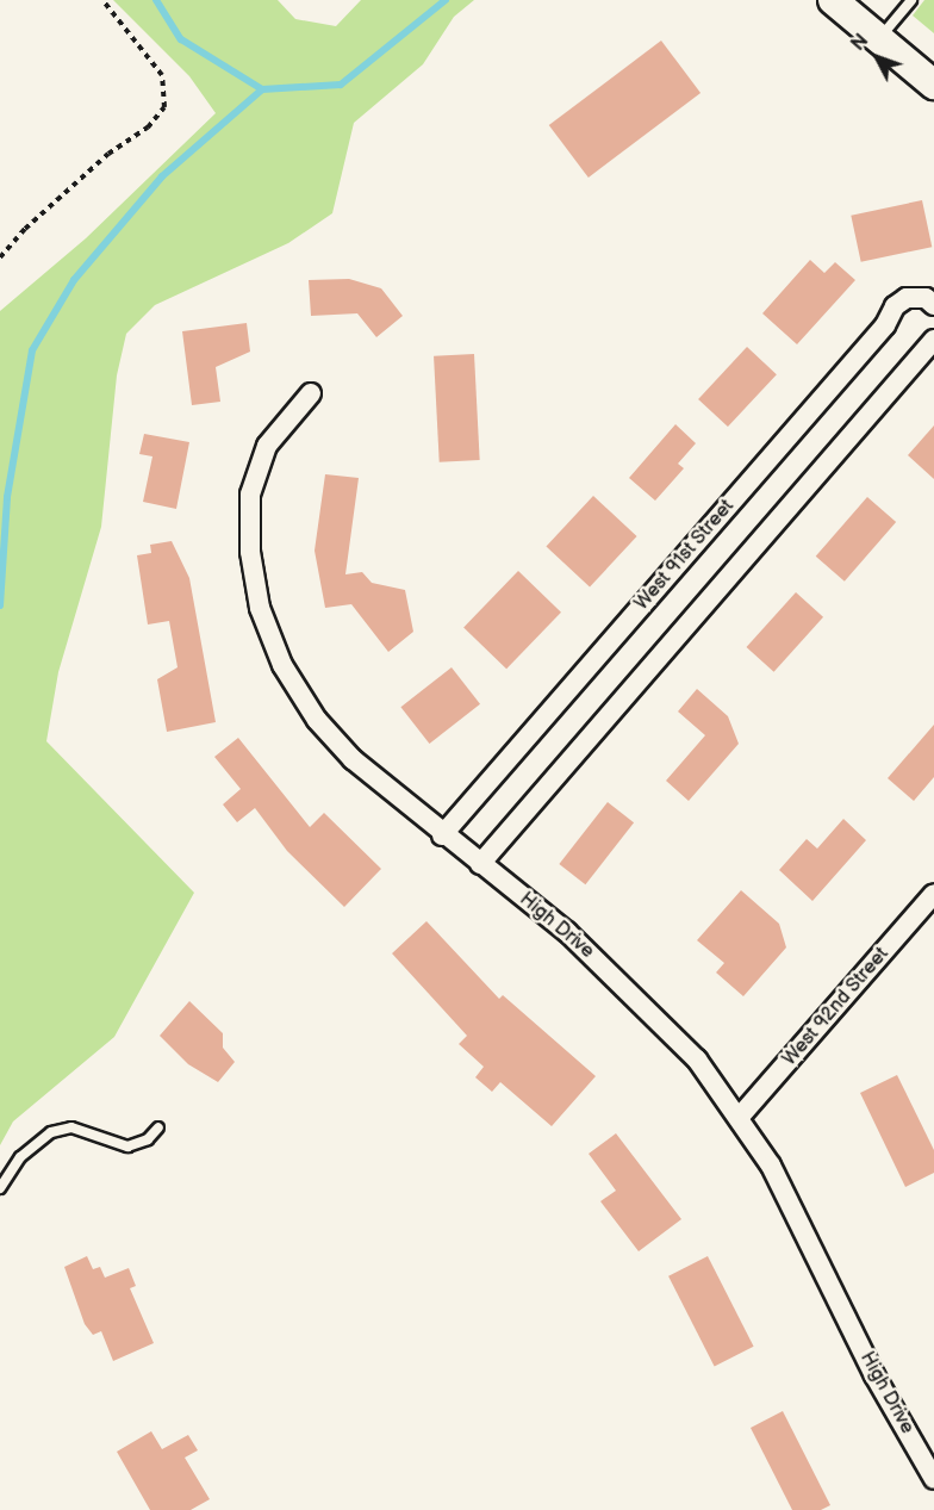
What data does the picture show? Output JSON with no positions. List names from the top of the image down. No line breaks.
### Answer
{"streets":{"street":["West 91st Street","High Drive","West 92nd Street"]},"crossings":[["West 91st Street","High Drive"],["High Drive","West 92nd Street"]],"north":"top left"}
